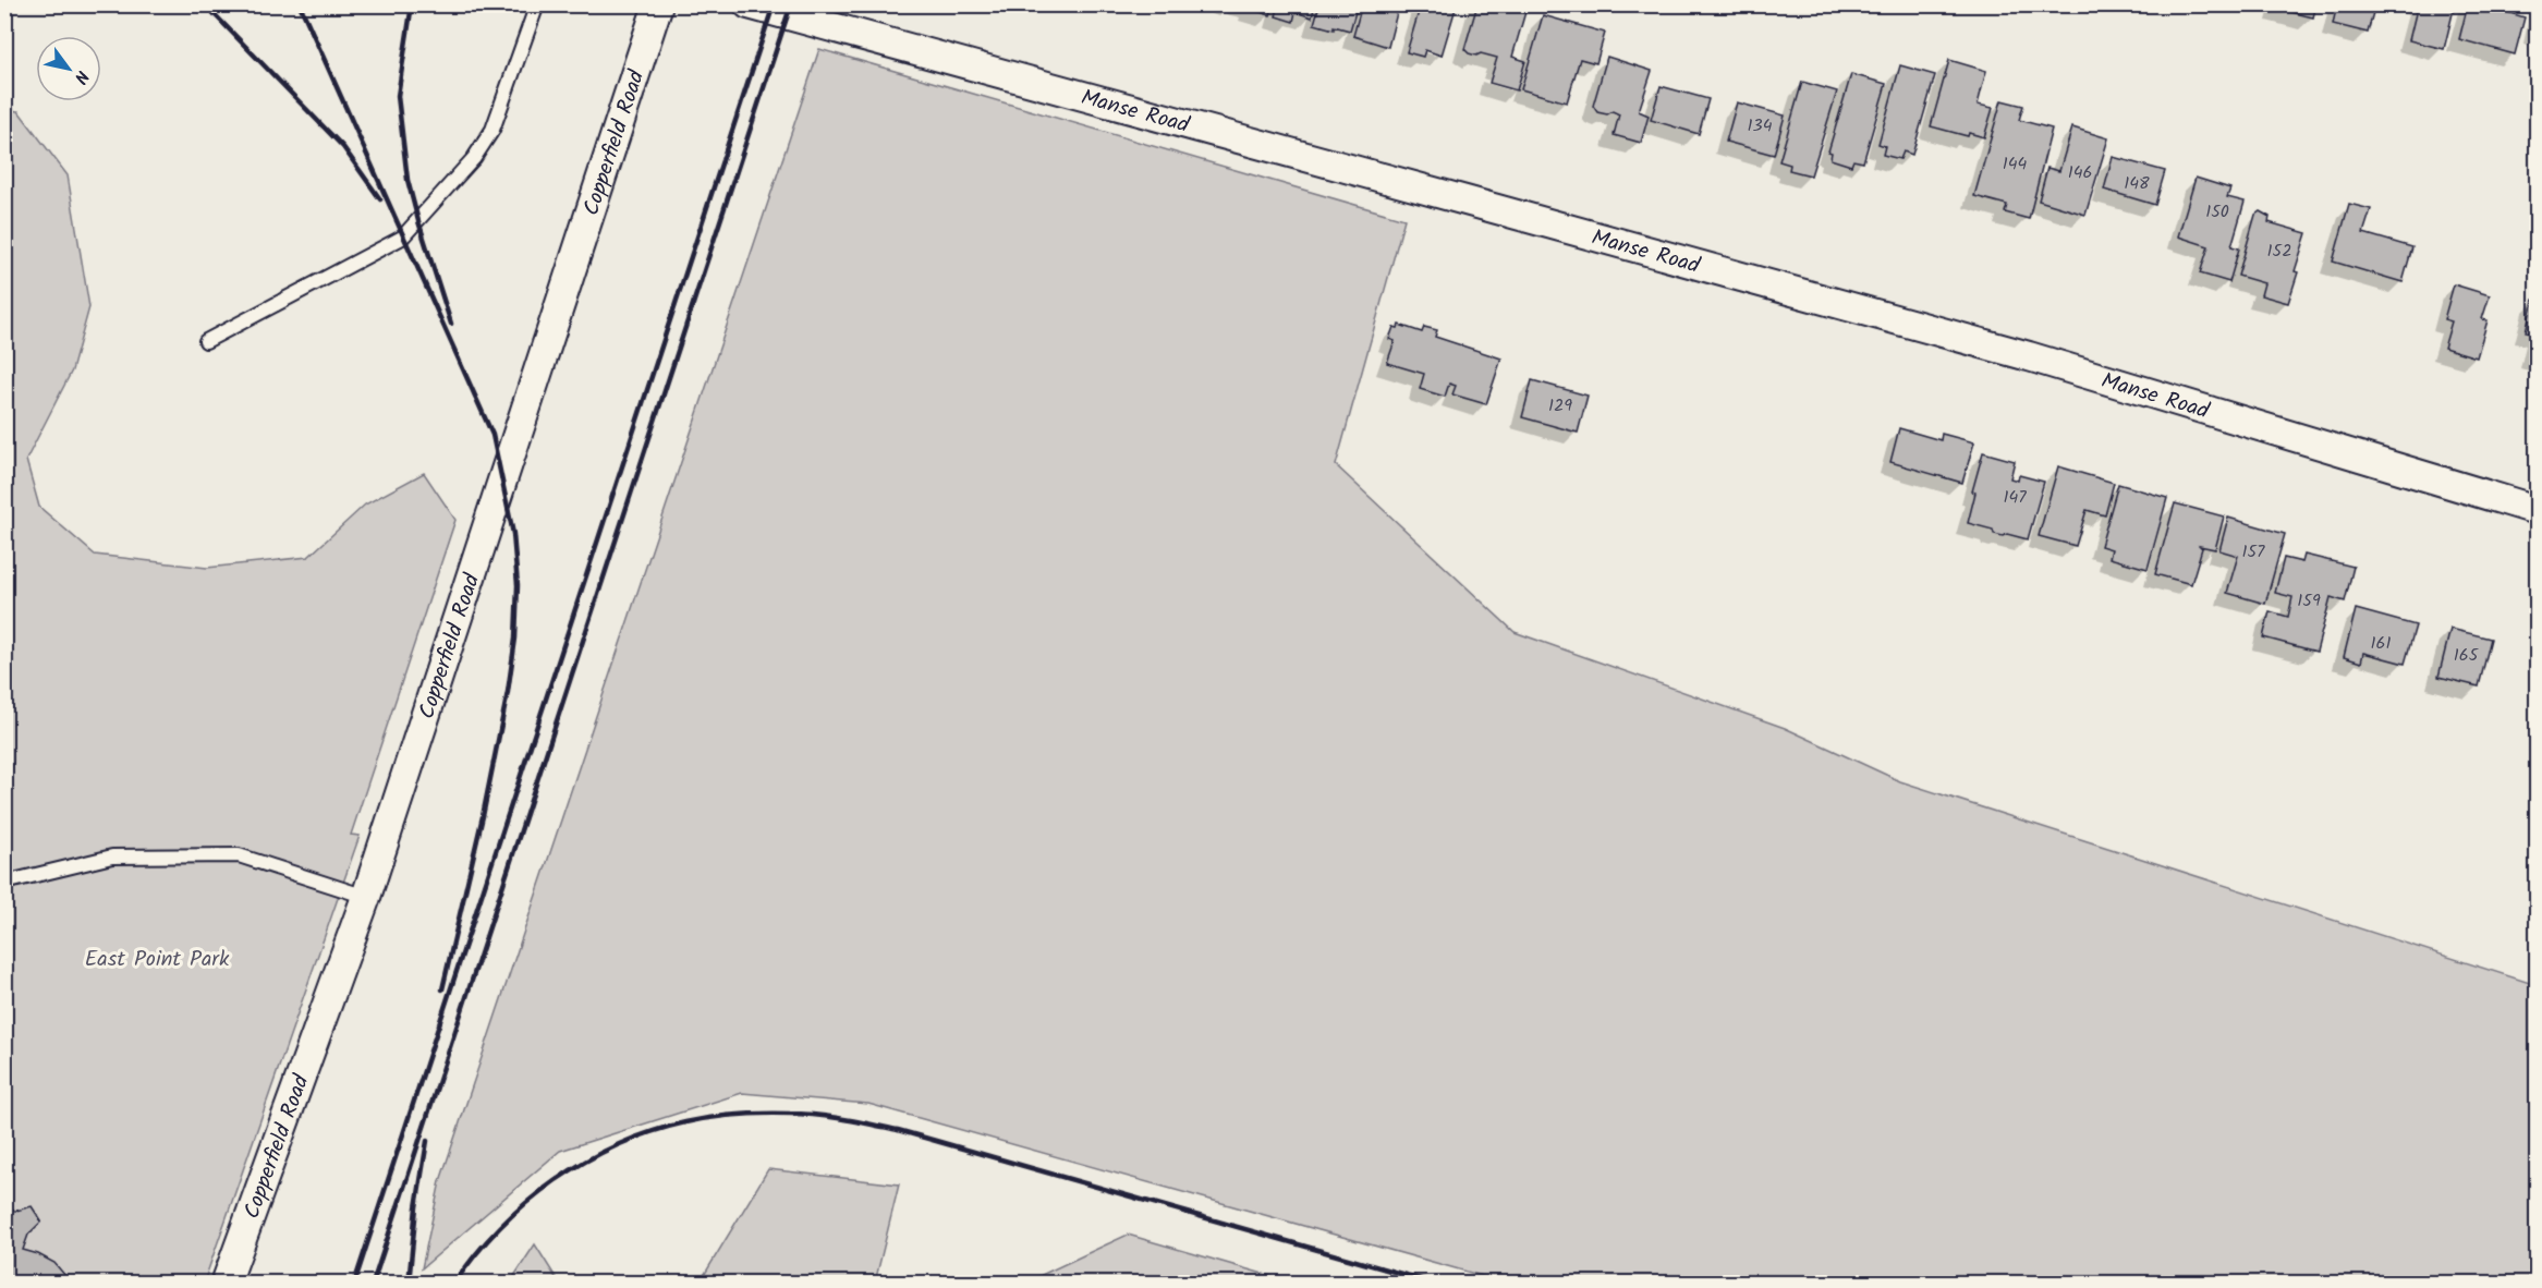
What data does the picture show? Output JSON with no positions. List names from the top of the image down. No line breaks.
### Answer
{"streets":{"street":["Manse Road","Copperfield Road"]},"parks":["East Point Park"],"house_numbers":["134","144","146","148","150","152","129","147","157","159","161","165"],"north":"bottom right"}
